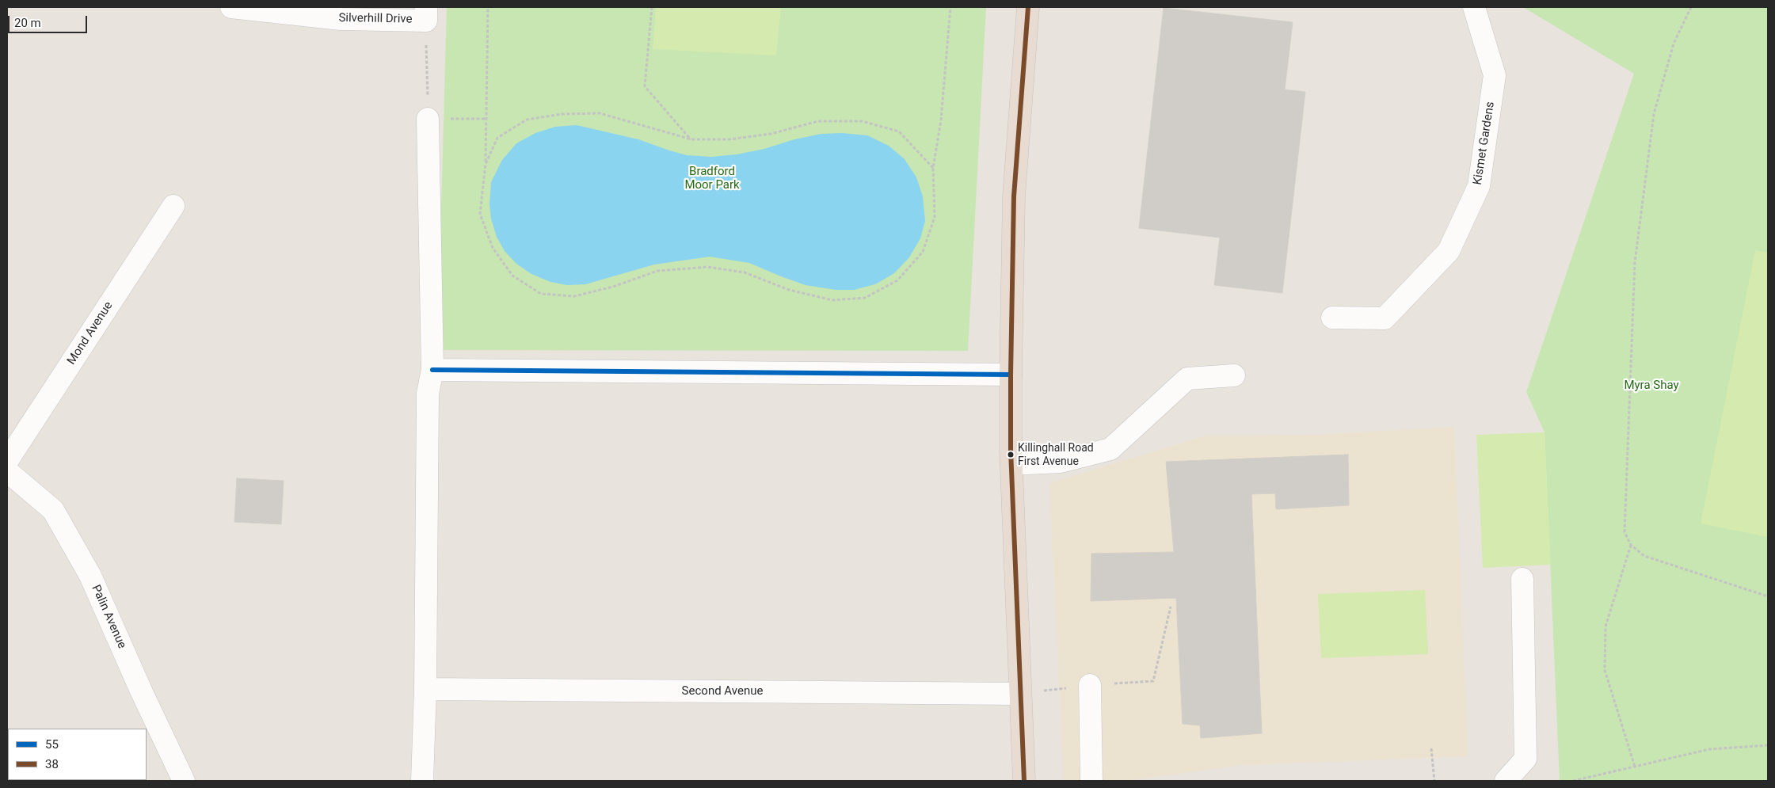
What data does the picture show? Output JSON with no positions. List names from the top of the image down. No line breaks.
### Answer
{"streets":{"street":["Silverhill Drive","Kismet Gardens","Mond Avenue","Palin Avenue","Second Avenue"]},"parks":["Bradford Moor Park","Myra Shay"],"places":["Killinghall Road First Avenue"],"lines":["transit line 38","transit line 55"],"legend":["55","38"],"scale_bar":"20 m"}
